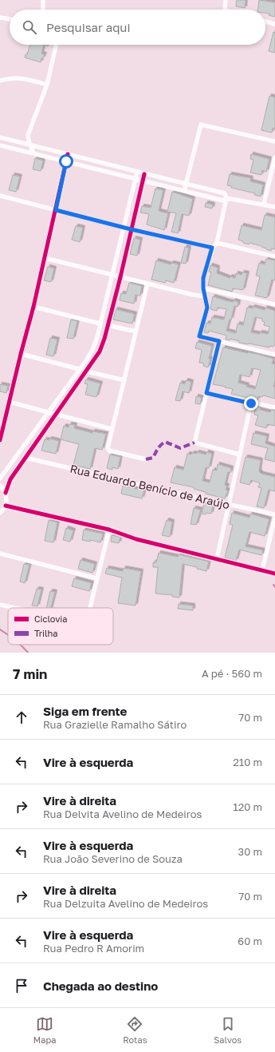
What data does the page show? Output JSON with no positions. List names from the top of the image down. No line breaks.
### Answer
{"streets":{"street":["Rua Eduardo Benício de Araújo"]},"legend":["Ciclovia","Trilha"],"page":{"search":"Pesquisar aqui","heading":["7 min","A pé · 560 m"],"list":[["Siga em frente","Rua Grazielle Ramalho Sátiro","70 m"],["Vire à esquerda","210 m"],["Vire à direita","Rua Delvita Avelino de Medeiros","120 m"],["Vire à esquerda","Rua João Severino de Souza","30 m"],["Vire à direita","Rua Delzuita Avelino de Medeiros","70 m"],["Vire à esquerda","Rua Pedro R Amorim","60 m"],"Chegada ao destino"],"nav":["Mapa","Rotas","Salvos"]}}
